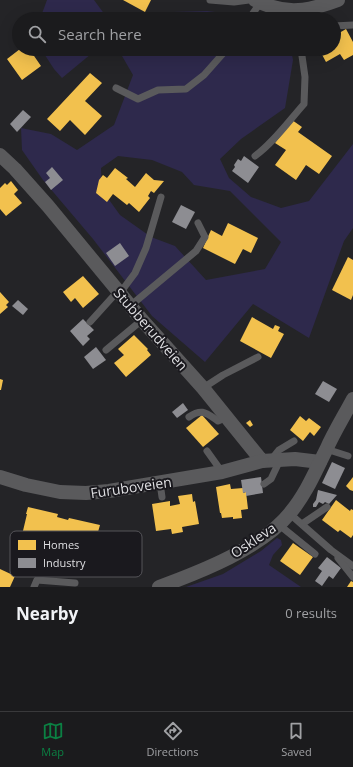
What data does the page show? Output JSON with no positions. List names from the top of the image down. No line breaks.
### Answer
{"streets":{"street":["Stubberudveien","Furuboveien","Oskleva"]},"crossings":[["Stubberudveien","Furuboveien"]],"legend":["Homes","Industry"],"page":{"search":"Search here","heading":["Nearby","0 results"],"nav":["Map","Directions","Saved"]}}
